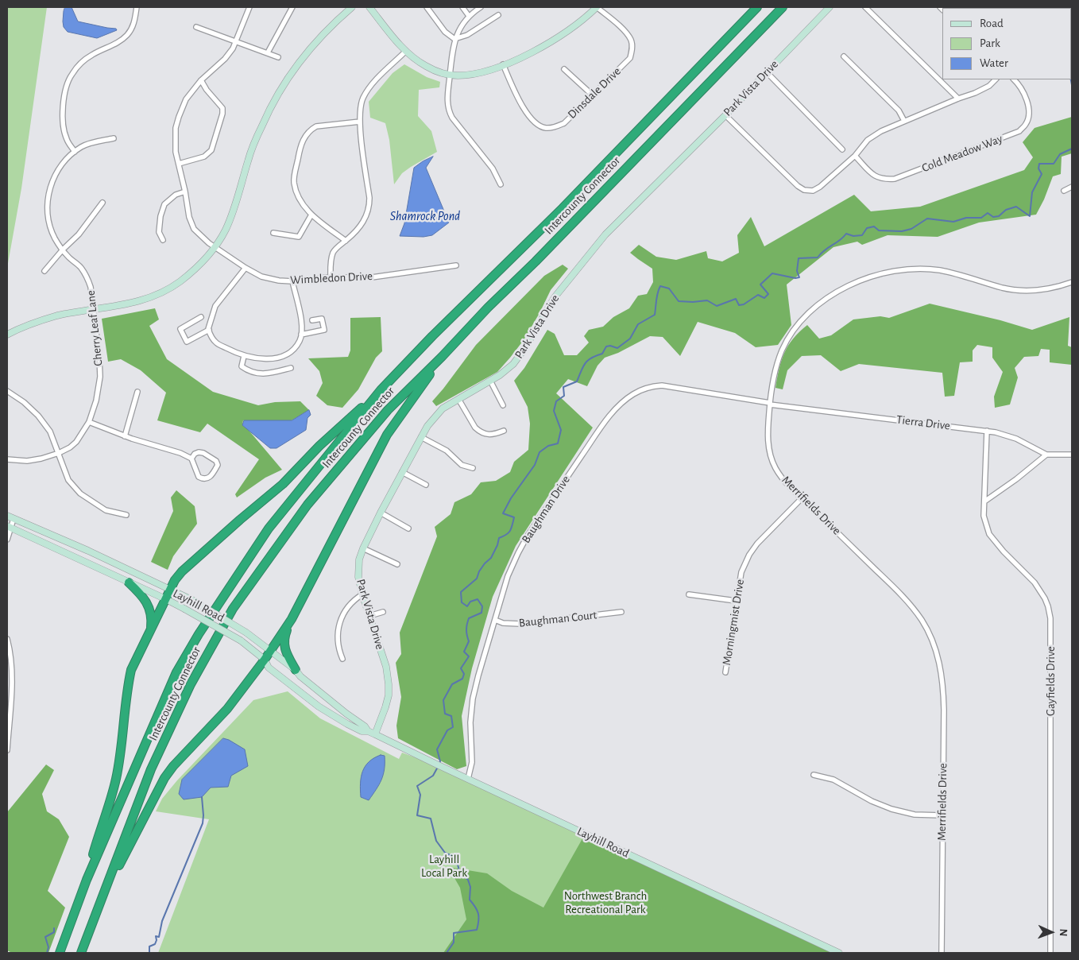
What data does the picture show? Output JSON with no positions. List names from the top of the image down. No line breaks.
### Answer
{"streets":{"highway":["Intercounty Connector"],"street":["Park Vista Drive","Dinsdale Drive","Cold Meadow Way","Wimbledon Drive","Cherry Leaf Lane","Tierra Drive","Merrifields Drive","Baughman Drive","Layhill Road","Baughman Court","Morningmist Drive","Gayfields Drive"]},"crossings":[["Park Vista Drive","Layhill Road"],["Tierra Drive","Merrifields Drive"],["Tierra Drive","Baughman Drive"],["Tierra Drive","Gayfields Drive"],["Merrifields Drive","Baughman Drive"],["Merrifields Drive","Morningmist Drive"],["Baughman Drive","Layhill Road"],["Baughman Drive","Baughman Court"]],"water":["Shamrock Pond"],"parks":["Layhill Local Park","Northwest Branch Recreational Park"],"legend":["Road","Park","Water"],"north":"right"}
